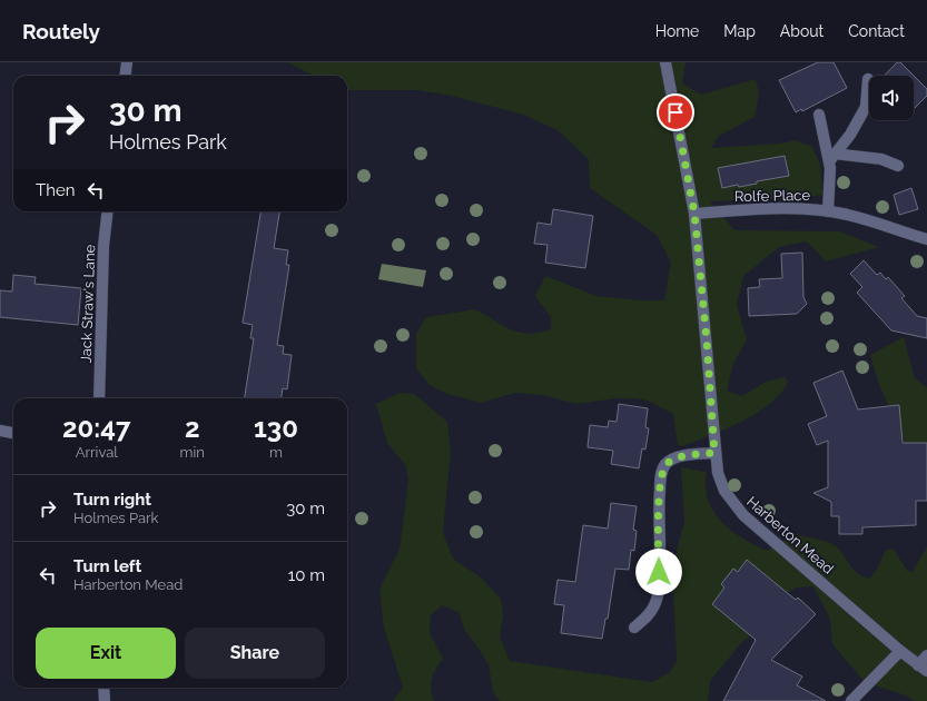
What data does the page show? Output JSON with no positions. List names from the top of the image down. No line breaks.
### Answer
{"streets":{"street":["Rolfe Place","Jack Straw's Lane","Harberton Mead"]},"crossings":[["Rolfe Place","Harberton Mead"]],"page":{"header":"Routely","nav":["Home","Map","About","Contact"],"turn":["30 m","Holmes Park"],"then":"Then","eta":["20:47","Arrival","2","min","130","m"],"list":[{"name":"Turn right","note":"Holmes Park","value":"30 m"},{"name":"Turn left","note":"Harberton Mead","value":"10 m"}],"buttons":["Exit","Share"]}}
